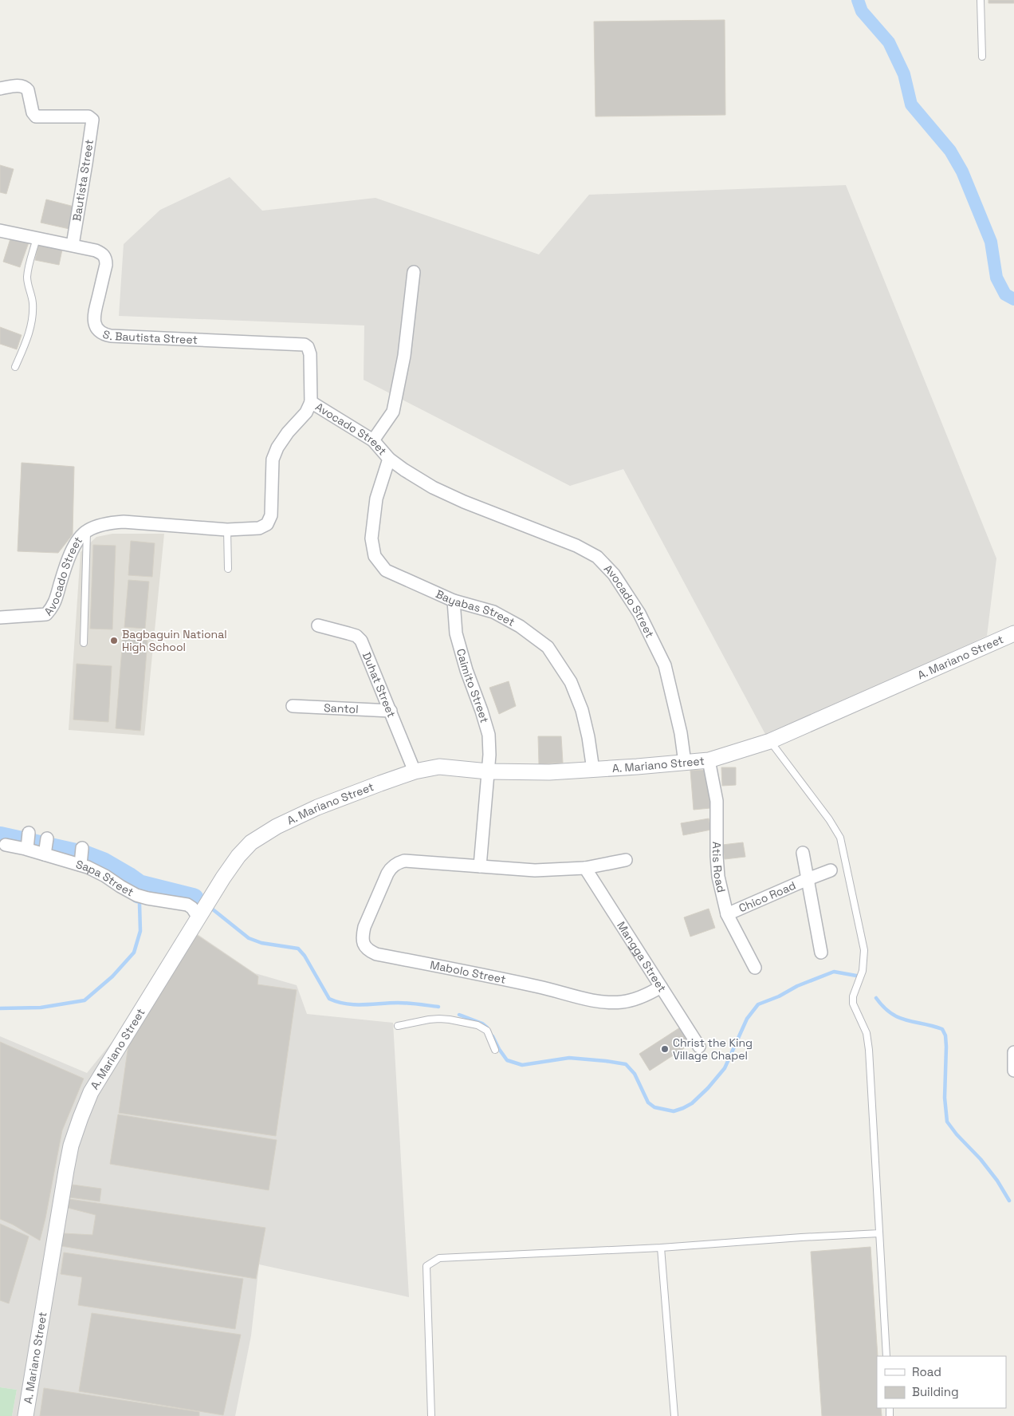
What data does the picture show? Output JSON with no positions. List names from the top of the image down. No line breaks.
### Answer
{"streets":{"street":["Bautista Street","S. Bautista Street","Avocado Street","Bayabas Street","A. Mariano Street","Duhat Street","Caimito Street","Santol","Atis Road","Sapa Street","Chico Road","Mangga Street","Mabolo Street"]},"crossings":[["Bautista Street","S. Bautista Street"],["S. Bautista Street","Avocado Street"],["Avocado Street","Bayabas Street"],["Avocado Street","A. Mariano Street"],["Bayabas Street","A. Mariano Street"],["Bayabas Street","Caimito Street"],["A. Mariano Street","Duhat Street"],["A. Mariano Street","Caimito Street"],["A. Mariano Street","Atis Road"],["A. Mariano Street","Sapa Street"],["Duhat Street","Santol"],["Atis Road","Chico Road"],["Mangga Street","Mabolo Street"]],"places":["Bagbaguin National High School","Christ the King Village Chapel"],"legend":["Road","Building"]}
